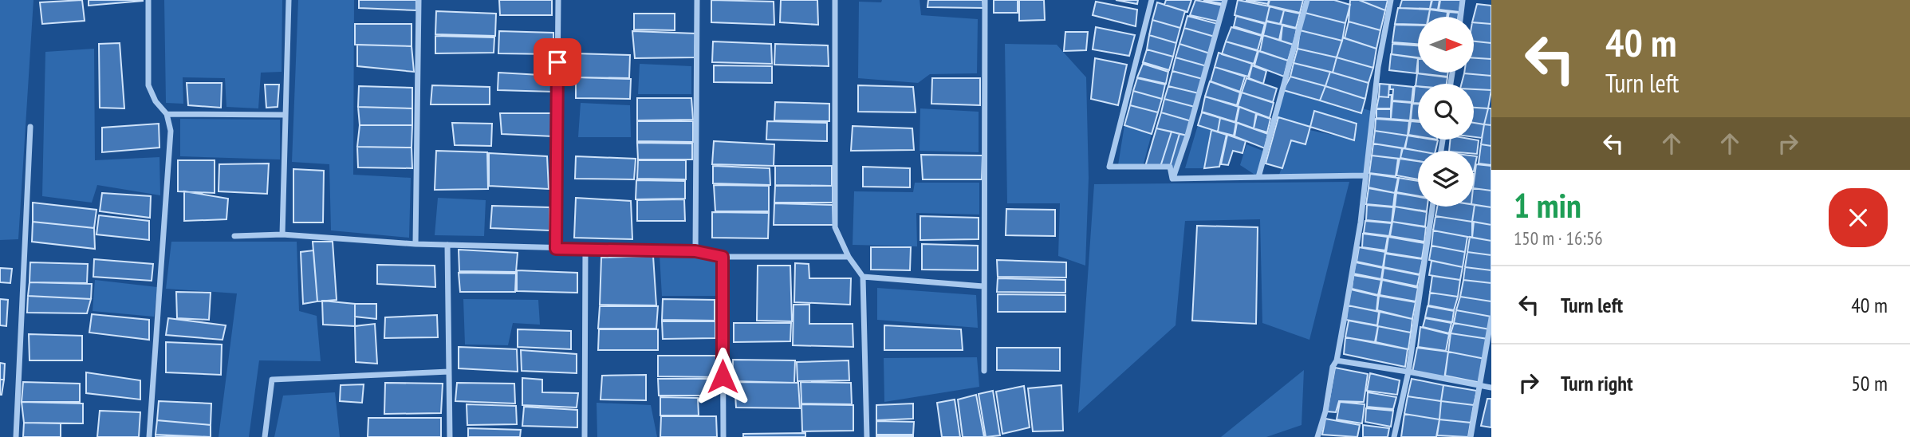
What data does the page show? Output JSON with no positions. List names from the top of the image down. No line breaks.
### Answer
{"north":"right","page":{"turn":["40 m","Turn left"],"heading":["1 min","150 m · 16:56"],"list":[{"name":"Turn left","value":"40 m"},{"name":"Turn right","value":"50 m"}]}}
